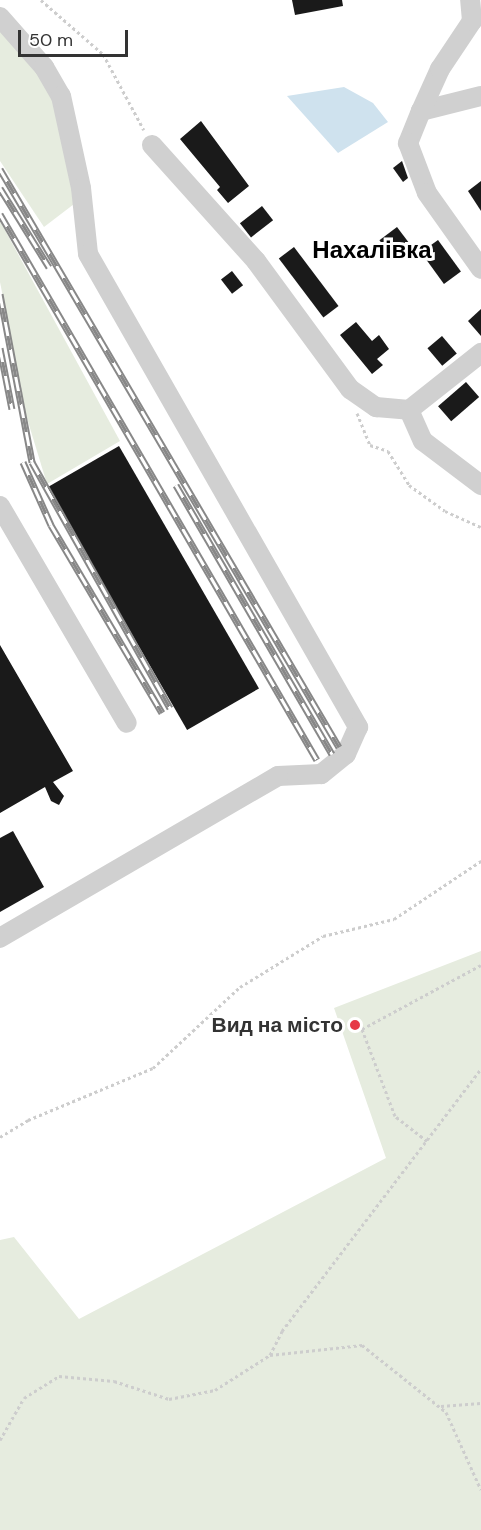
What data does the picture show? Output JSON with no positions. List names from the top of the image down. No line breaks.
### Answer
{"districts":["Нахалівка"],"places":["Вид на місто"],"scale_bar":"50 m"}
